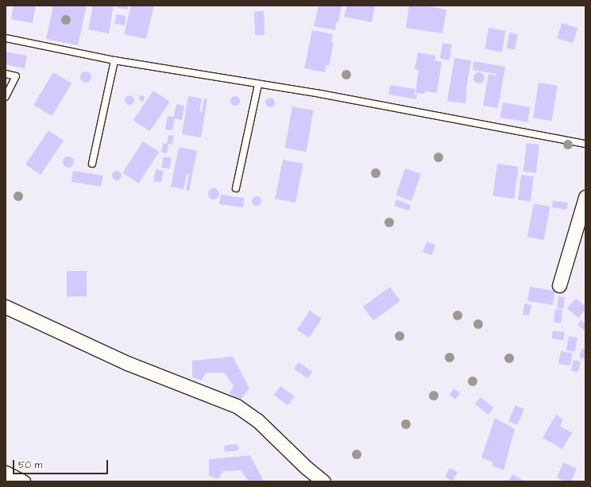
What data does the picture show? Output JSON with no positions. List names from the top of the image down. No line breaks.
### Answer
{"scale_bar":"50 m"}
